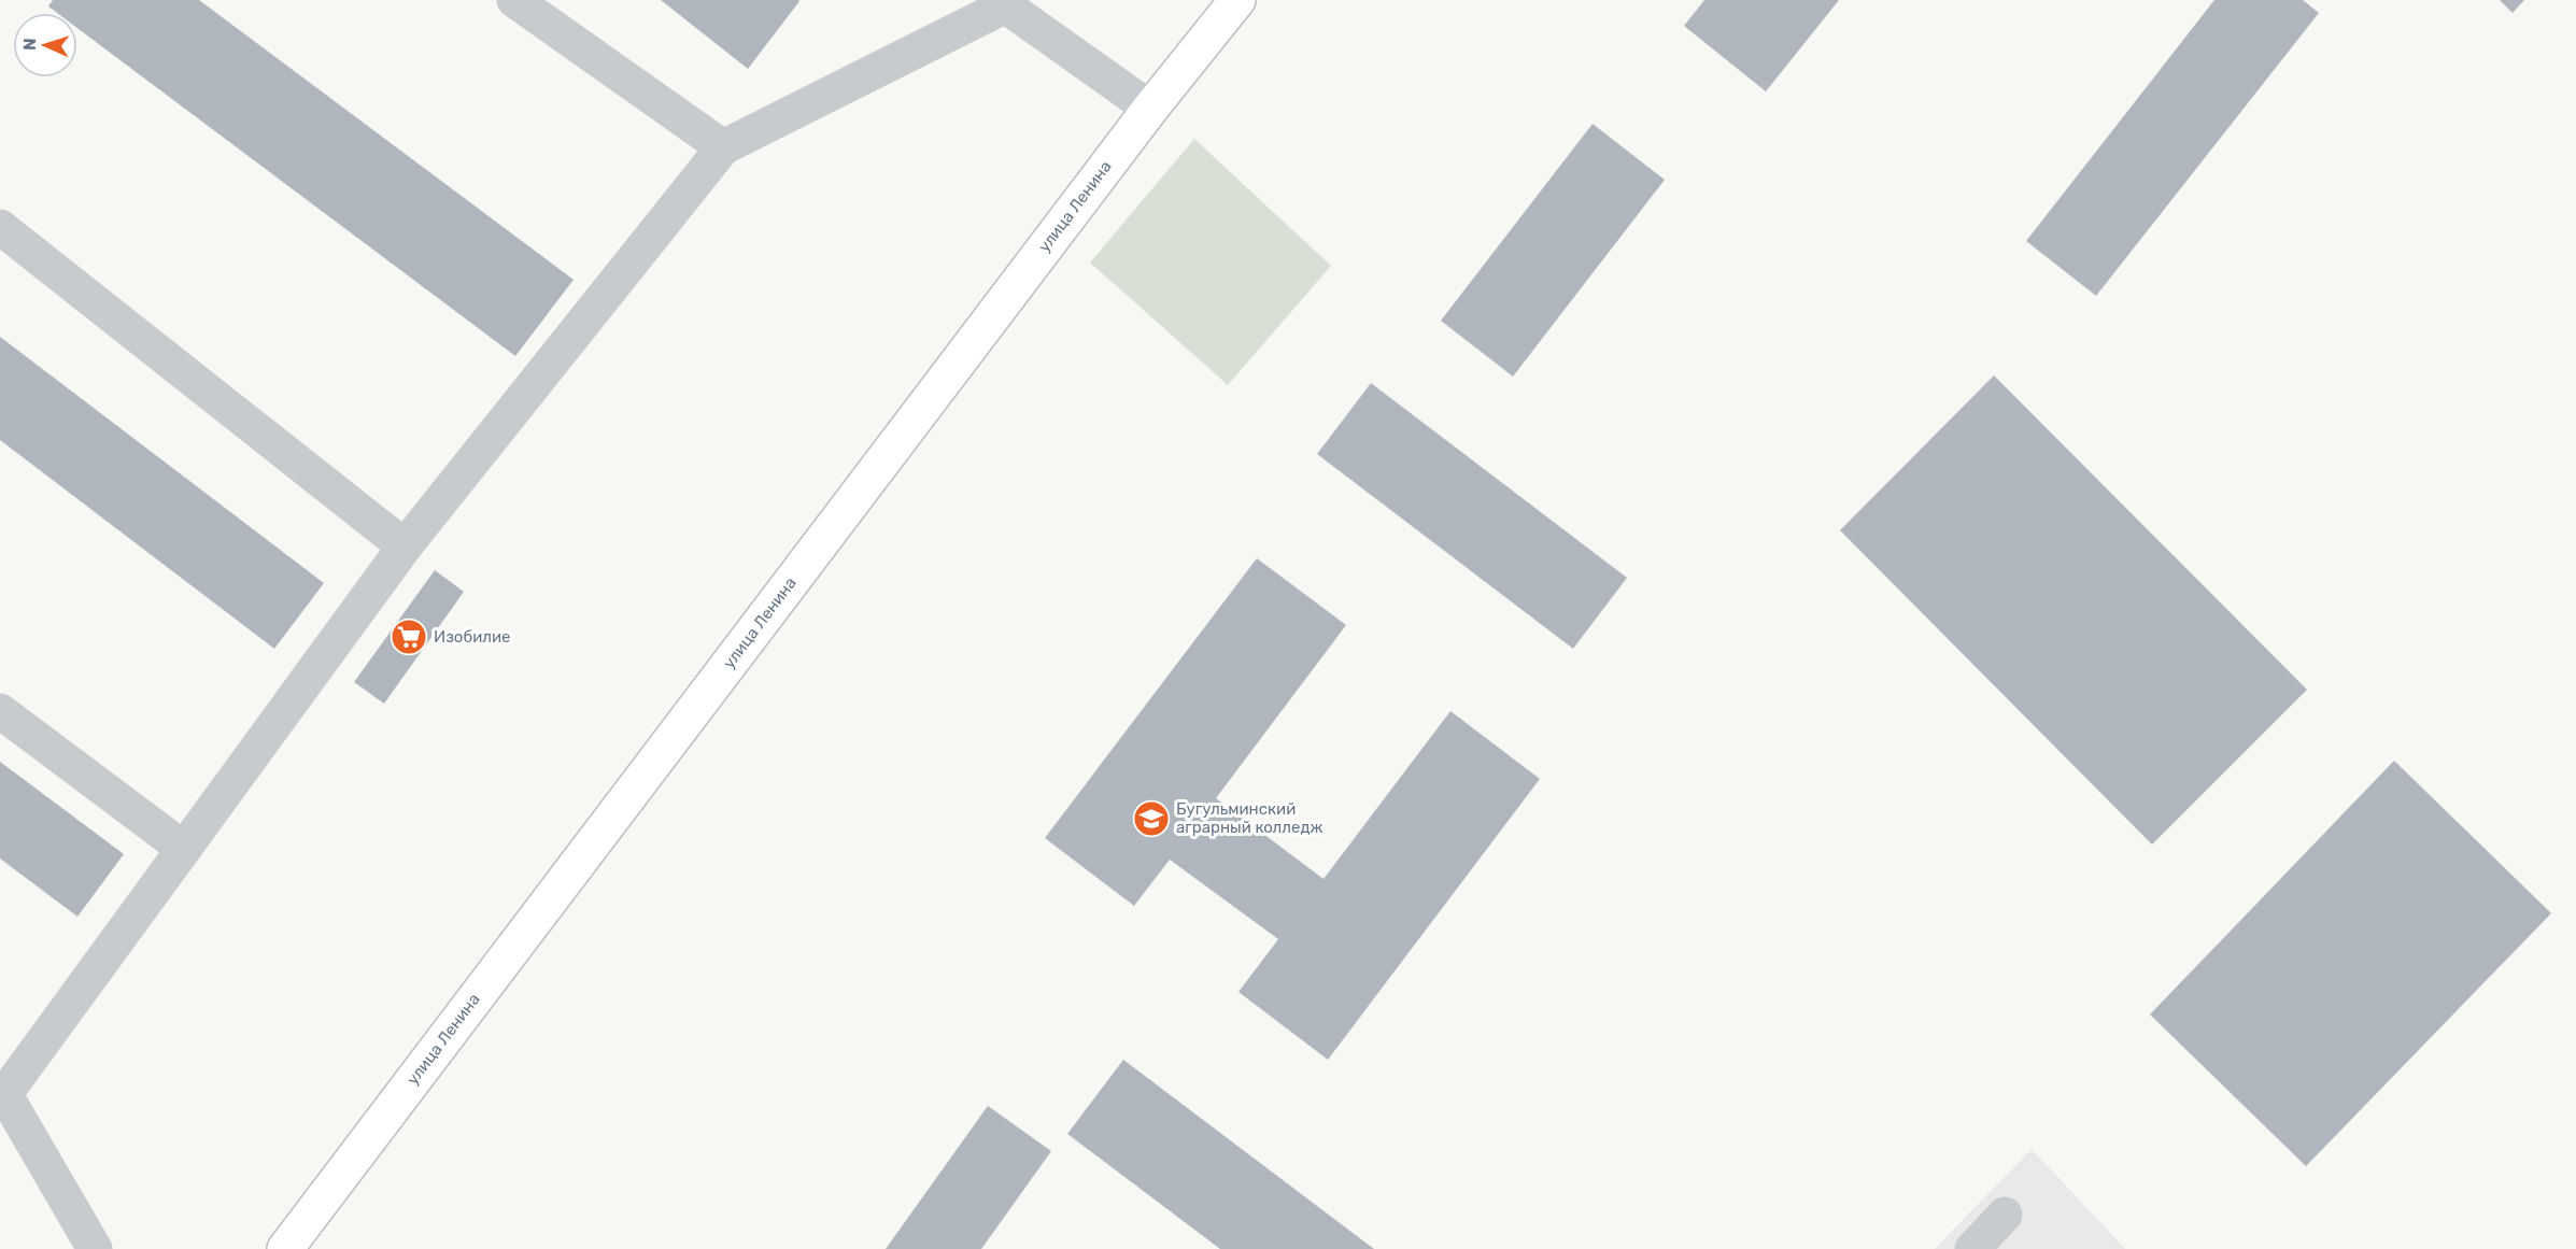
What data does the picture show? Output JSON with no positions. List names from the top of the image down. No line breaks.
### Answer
{"streets":{"main road":["улица Ленина"]},"places":{"supermarket":["Изобилие"],"school or university":["Бугульминский аграрный колледж"]},"north":"left"}
